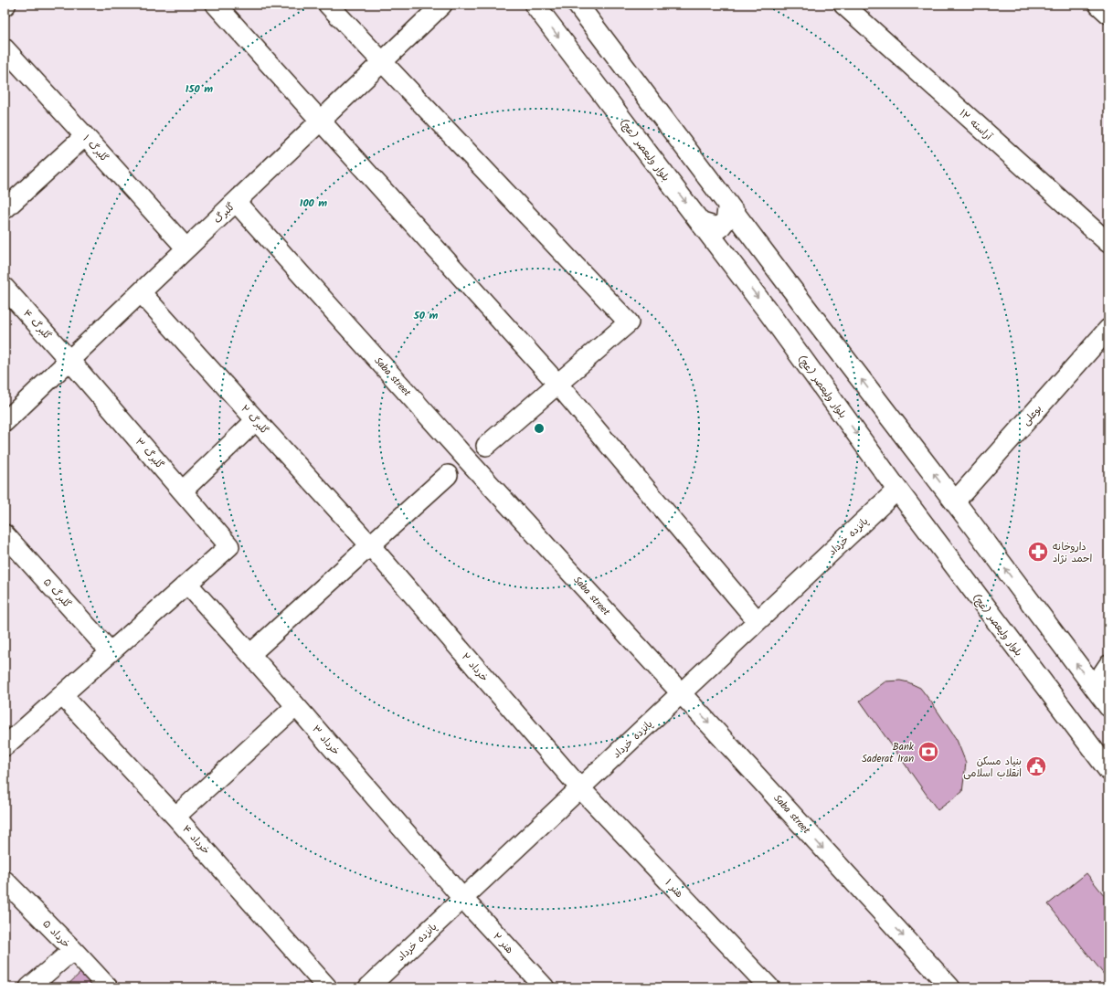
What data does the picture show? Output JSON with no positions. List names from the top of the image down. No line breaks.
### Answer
{"streets":{"main road":["بلوار ولیعصر (عج)"],"street":["۱۲ آراسته","گلبرگ ۱","گلبرگ","گلبرگ ۴","Saba street","بوعلی","گلبرگ ۲","گلبرگ ۳","پانزده خرداد","گلبرگ ۵","خرداد ۲","خرداد ۳","خرداد ۴","هنر ۱","خرداد ۵","هنر ۲"]},"crossings":[["گلبرگ ۱","گلبرگ"],["بلوار ولیعصر (عج)","پانزده خرداد"],["گلبرگ","گلبرگ ۴"],["گلبرگ","Saba street"],["گلبرگ","گلبرگ ۲"],["گلبرگ","گلبرگ ۳"],["گلبرگ ۴","گلبرگ ۳"],["Saba street","پانزده خرداد"],["گلبرگ ۲","خرداد ۲"],["گلبرگ ۳","خرداد ۳"],["پانزده خرداد","خرداد ۲"],["پانزده خرداد","خرداد ۳"],["پانزده خرداد","هنر ۱"],["پانزده خرداد","هنر ۲"],["خرداد ۲","هنر ۱"],["خرداد ۳","هنر ۲"]],"one_way":["Saba street"],"places":{"pharmacy":["داروخانه احمد نژاد"],"bank":["Bank Saderat Iran"],"public building":["بنیاد مسکن انقلاب اسلامی"]},"rings":["150 m","100 m","50 m"]}
